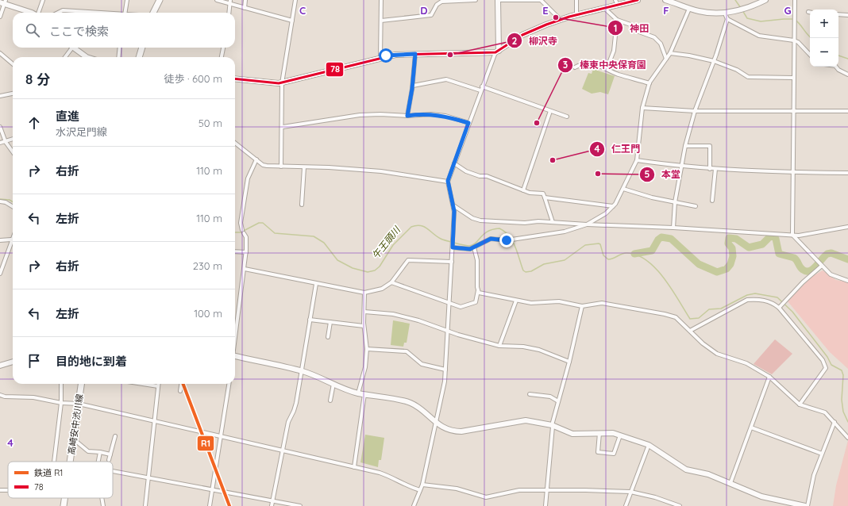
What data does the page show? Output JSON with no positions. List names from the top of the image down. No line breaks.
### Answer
{"streets":{"main road":["高崎安中渋川線"]},"water":["午王頭川"],"places":["神田","柳沢寺","榛東中央保育園","仁王門","本堂"],"lines":["transit line 78","rail line R1"],"legend":["鉄道 R1","78"],"page":{"map_buttons":["+","−"],"search":"ここで検索","heading":["8 分","徒歩 · 600 m"],"list":[["直進","水沢足門線","50 m"],["右折","110 m"],["左折","110 m"],["右折","230 m"],["左折","100 m"],"目的地に到着"]},"grid":{"columns":["C","D","E","F","G"],"rows":["4"]}}
